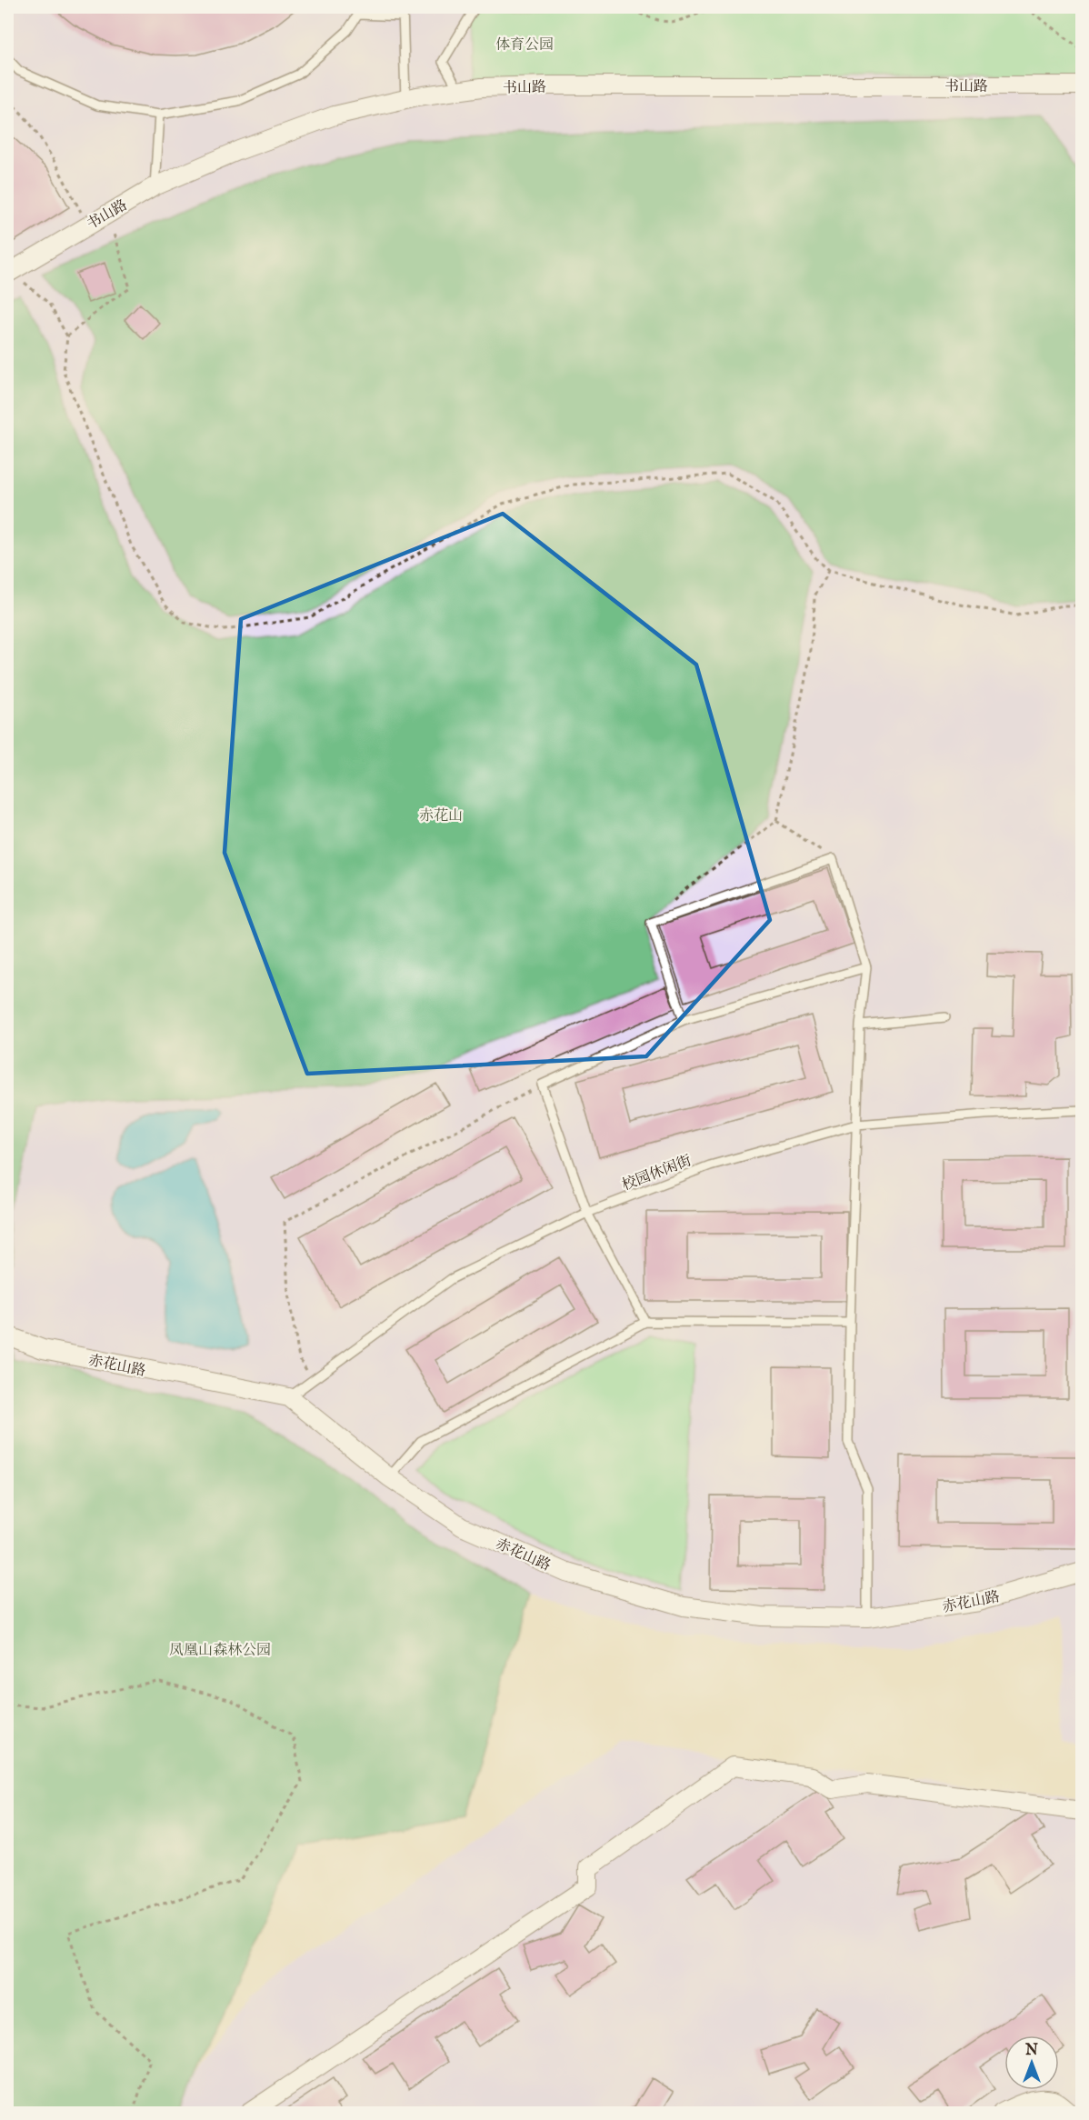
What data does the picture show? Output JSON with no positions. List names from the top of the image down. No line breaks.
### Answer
{"streets":{"street":["书山路","赤花山路"],"lane":["校园休闲街"]},"crossings":[["校园休闲街","赤花山路"]],"parks":["体育公园","赤花山","凤凰山森林公园"],"north":"top"}
